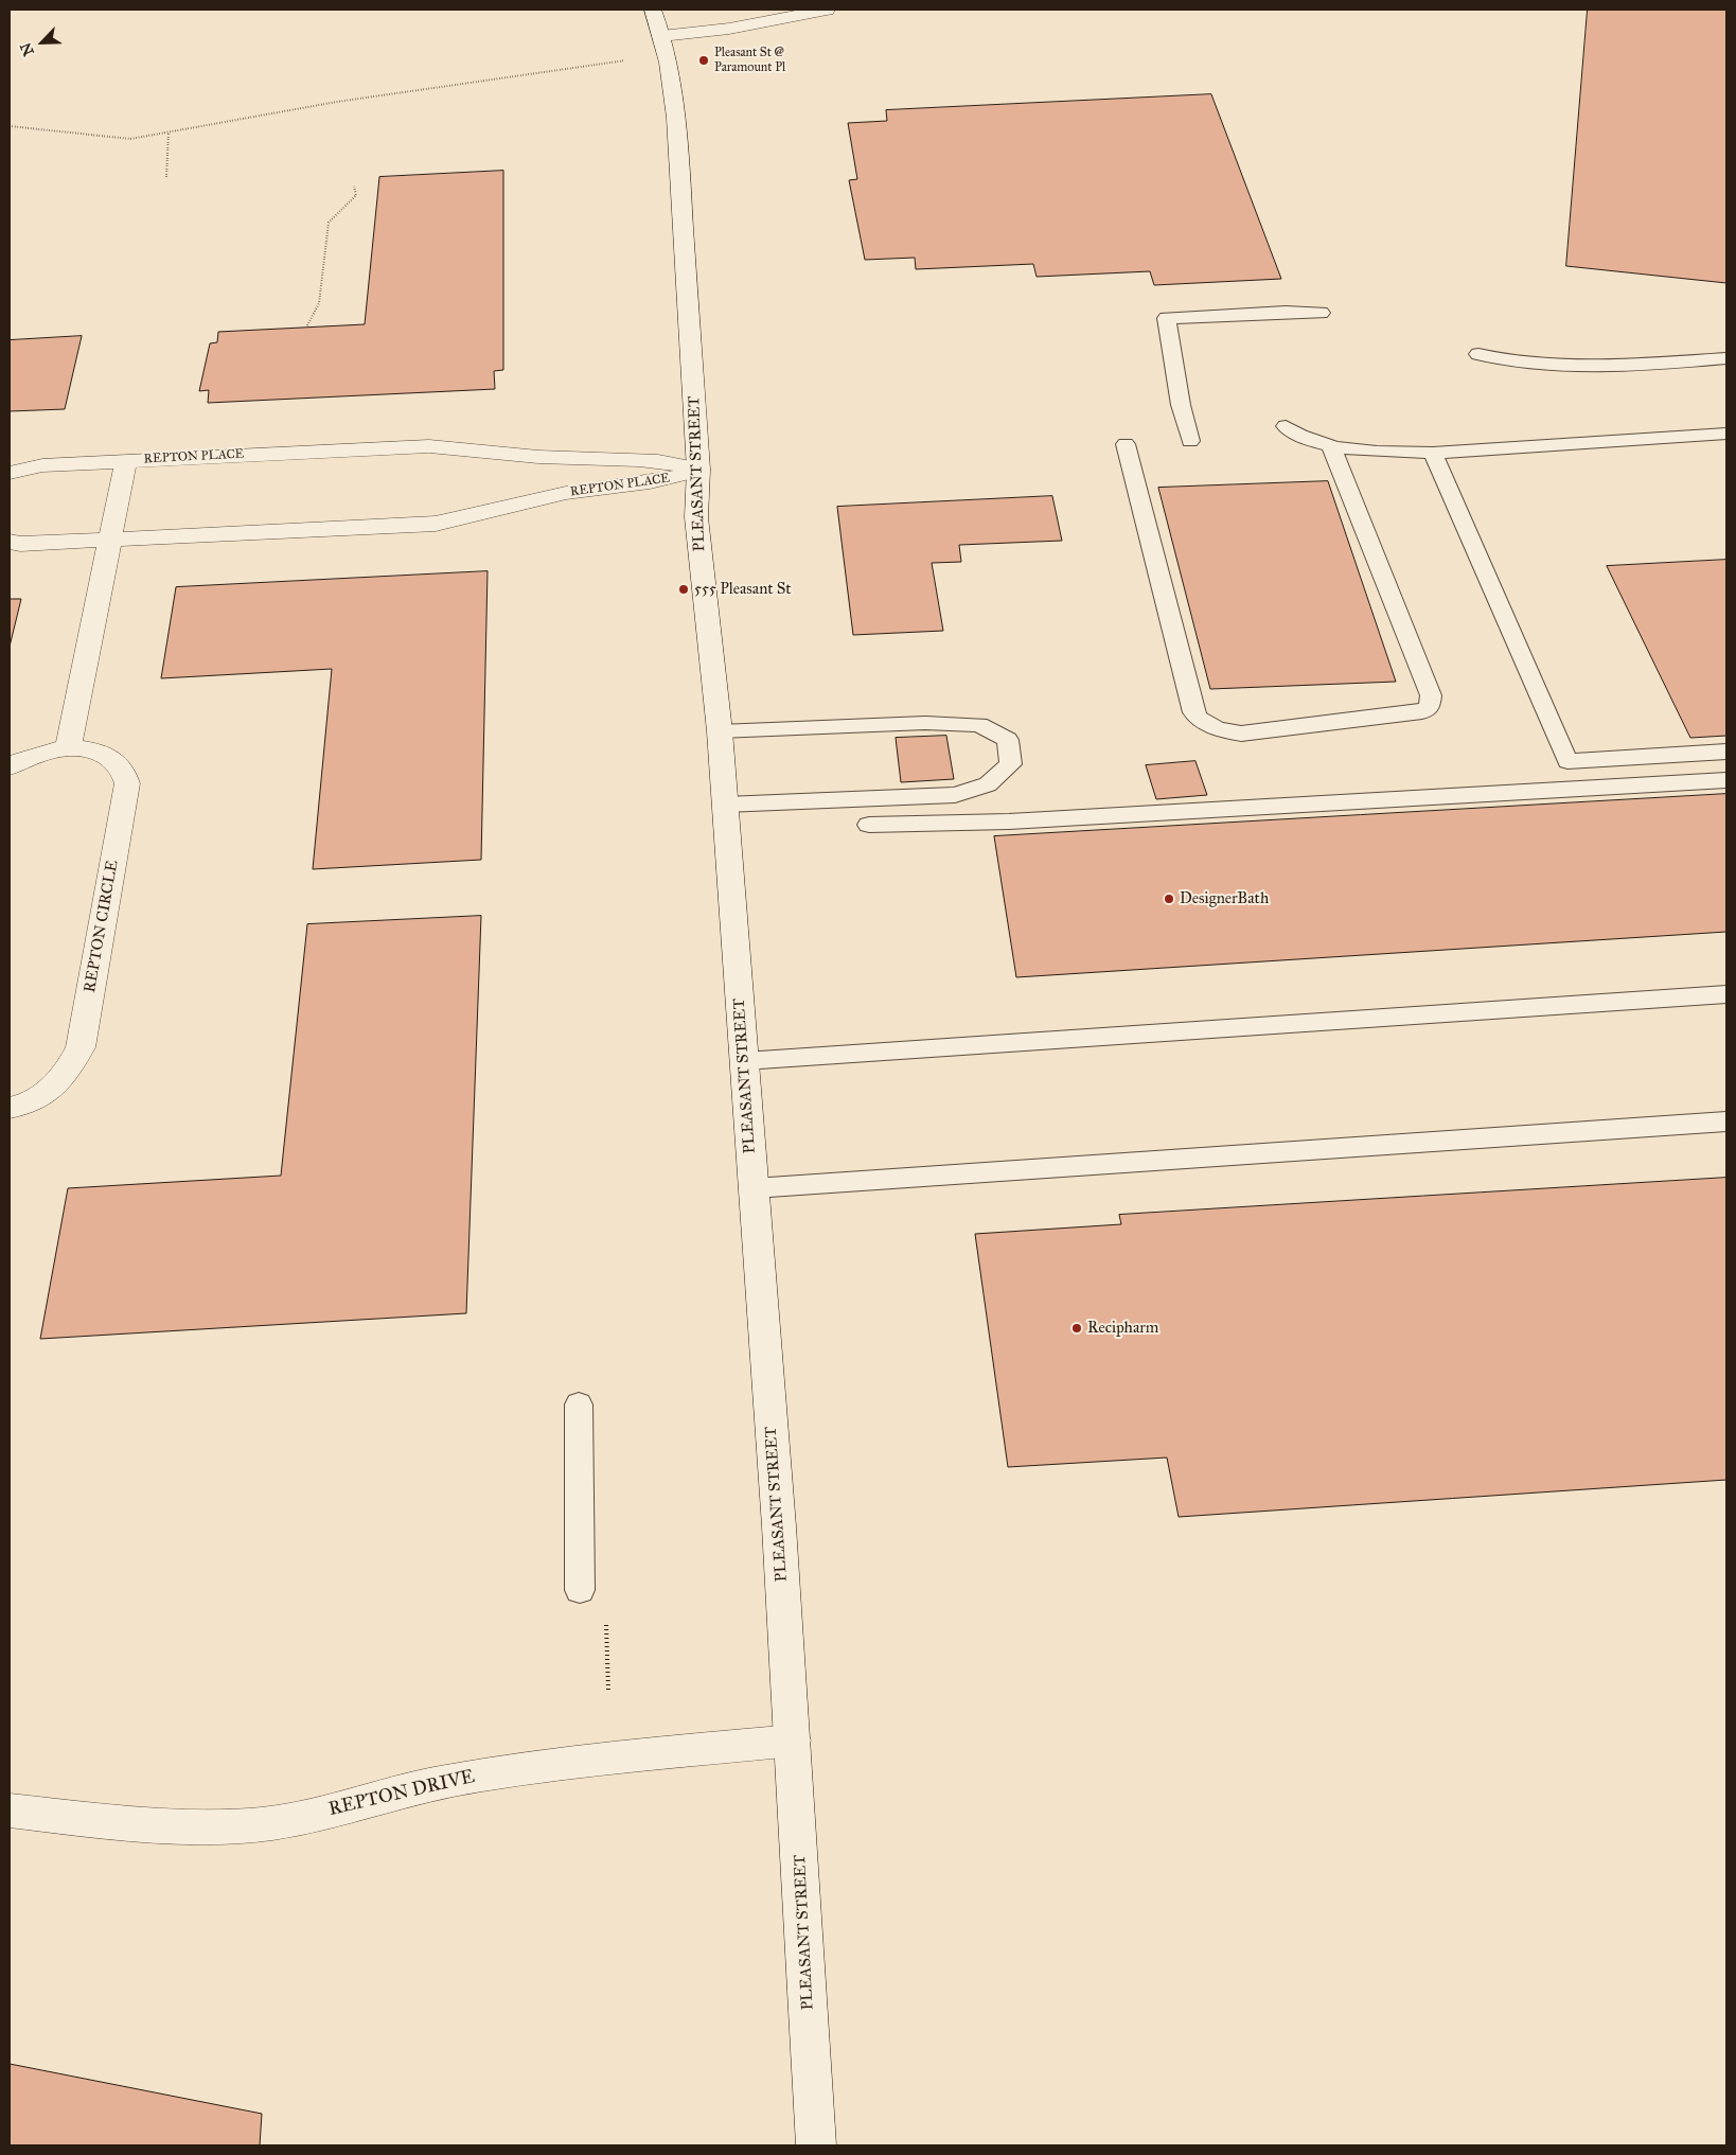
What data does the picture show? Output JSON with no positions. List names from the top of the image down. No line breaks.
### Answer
{"streets":{"street":["REPTON PLACE","PLEASANT STREET","REPTON CIRCLE","REPTON DRIVE"]},"crossings":[["REPTON PLACE","PLEASANT STREET"],["PLEASANT STREET","REPTON DRIVE"]],"places":["Pleasant St @ Paramount Pl","555 Pleasant St","DesignerBath","Recipharm"],"north":"bottom left"}
